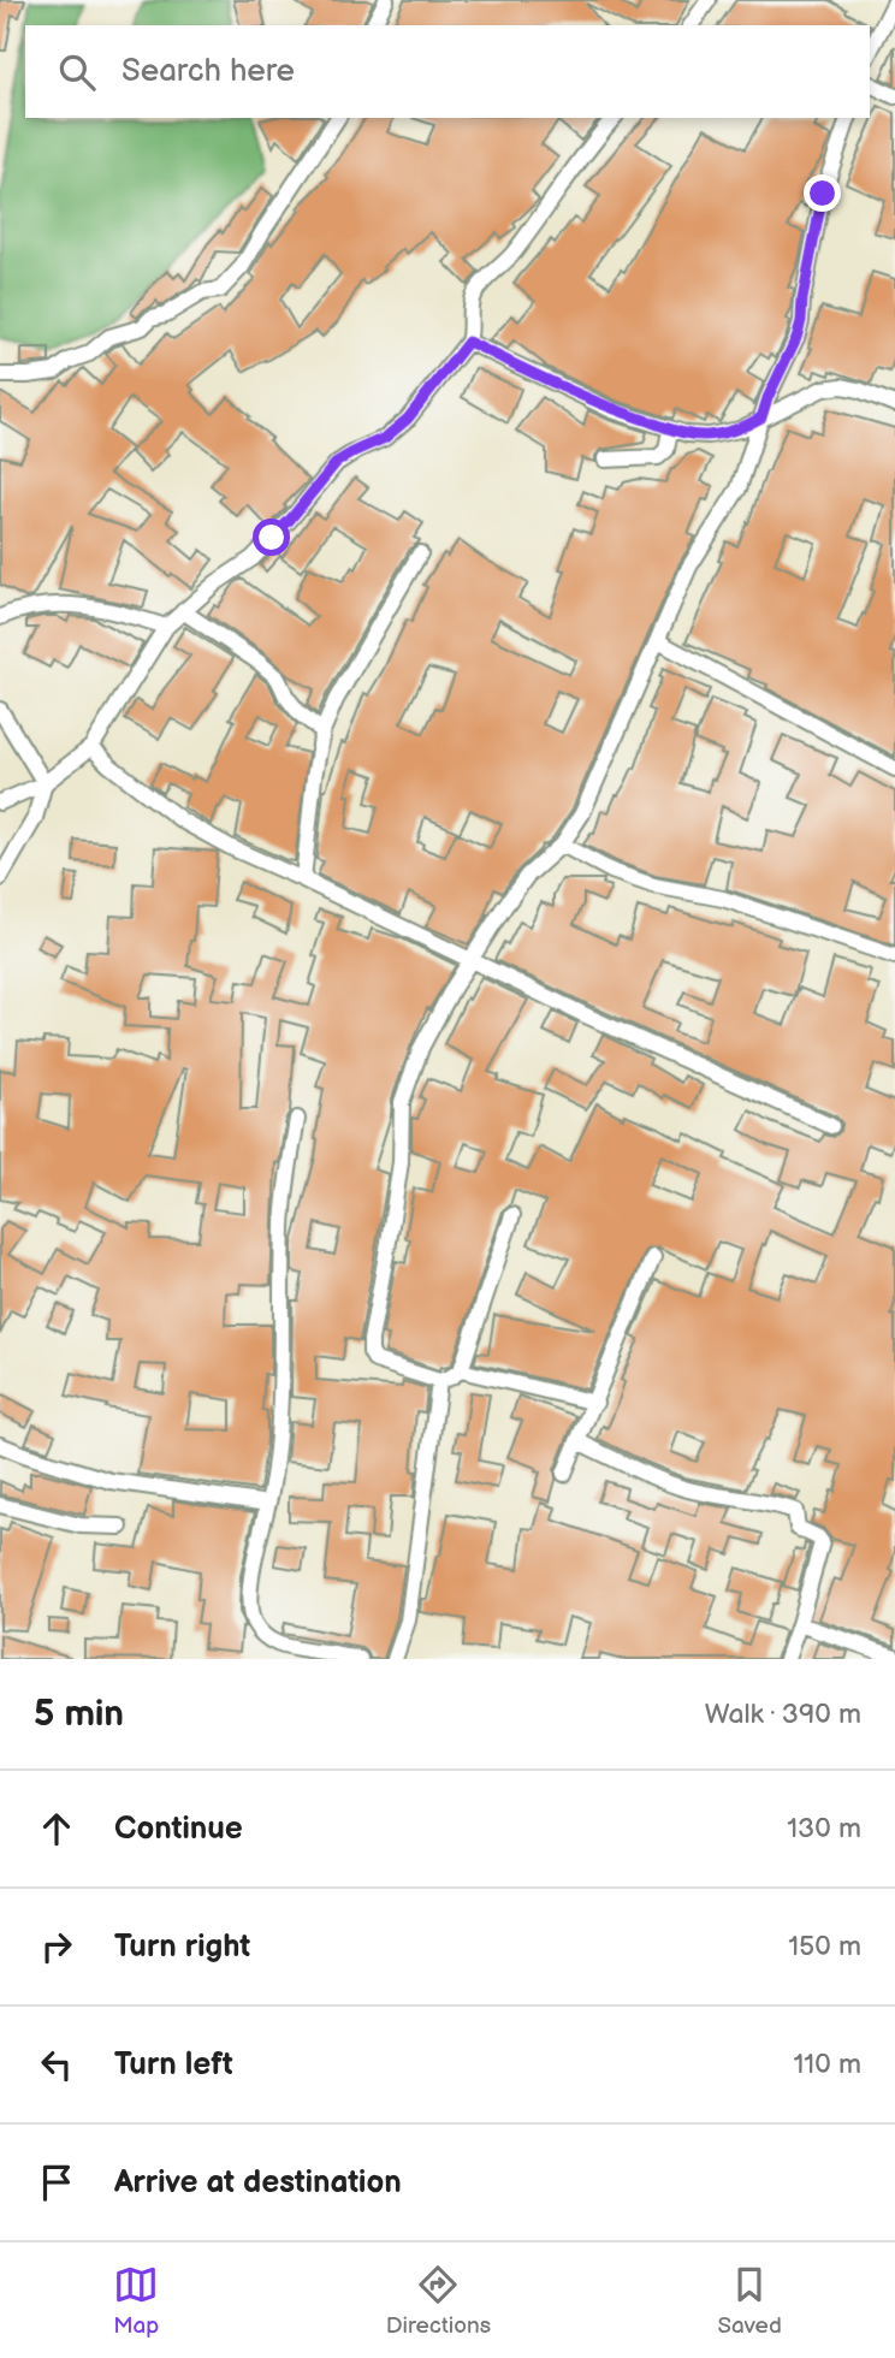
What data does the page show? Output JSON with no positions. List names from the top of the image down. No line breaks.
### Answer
{"page":{"search":"Search here","heading":["5 min","Walk · 390 m"],"list":[["Continue","130 m"],["Turn right","150 m"],["Turn left","110 m"],"Arrive at destination"],"nav":["Map","Directions","Saved"]}}
